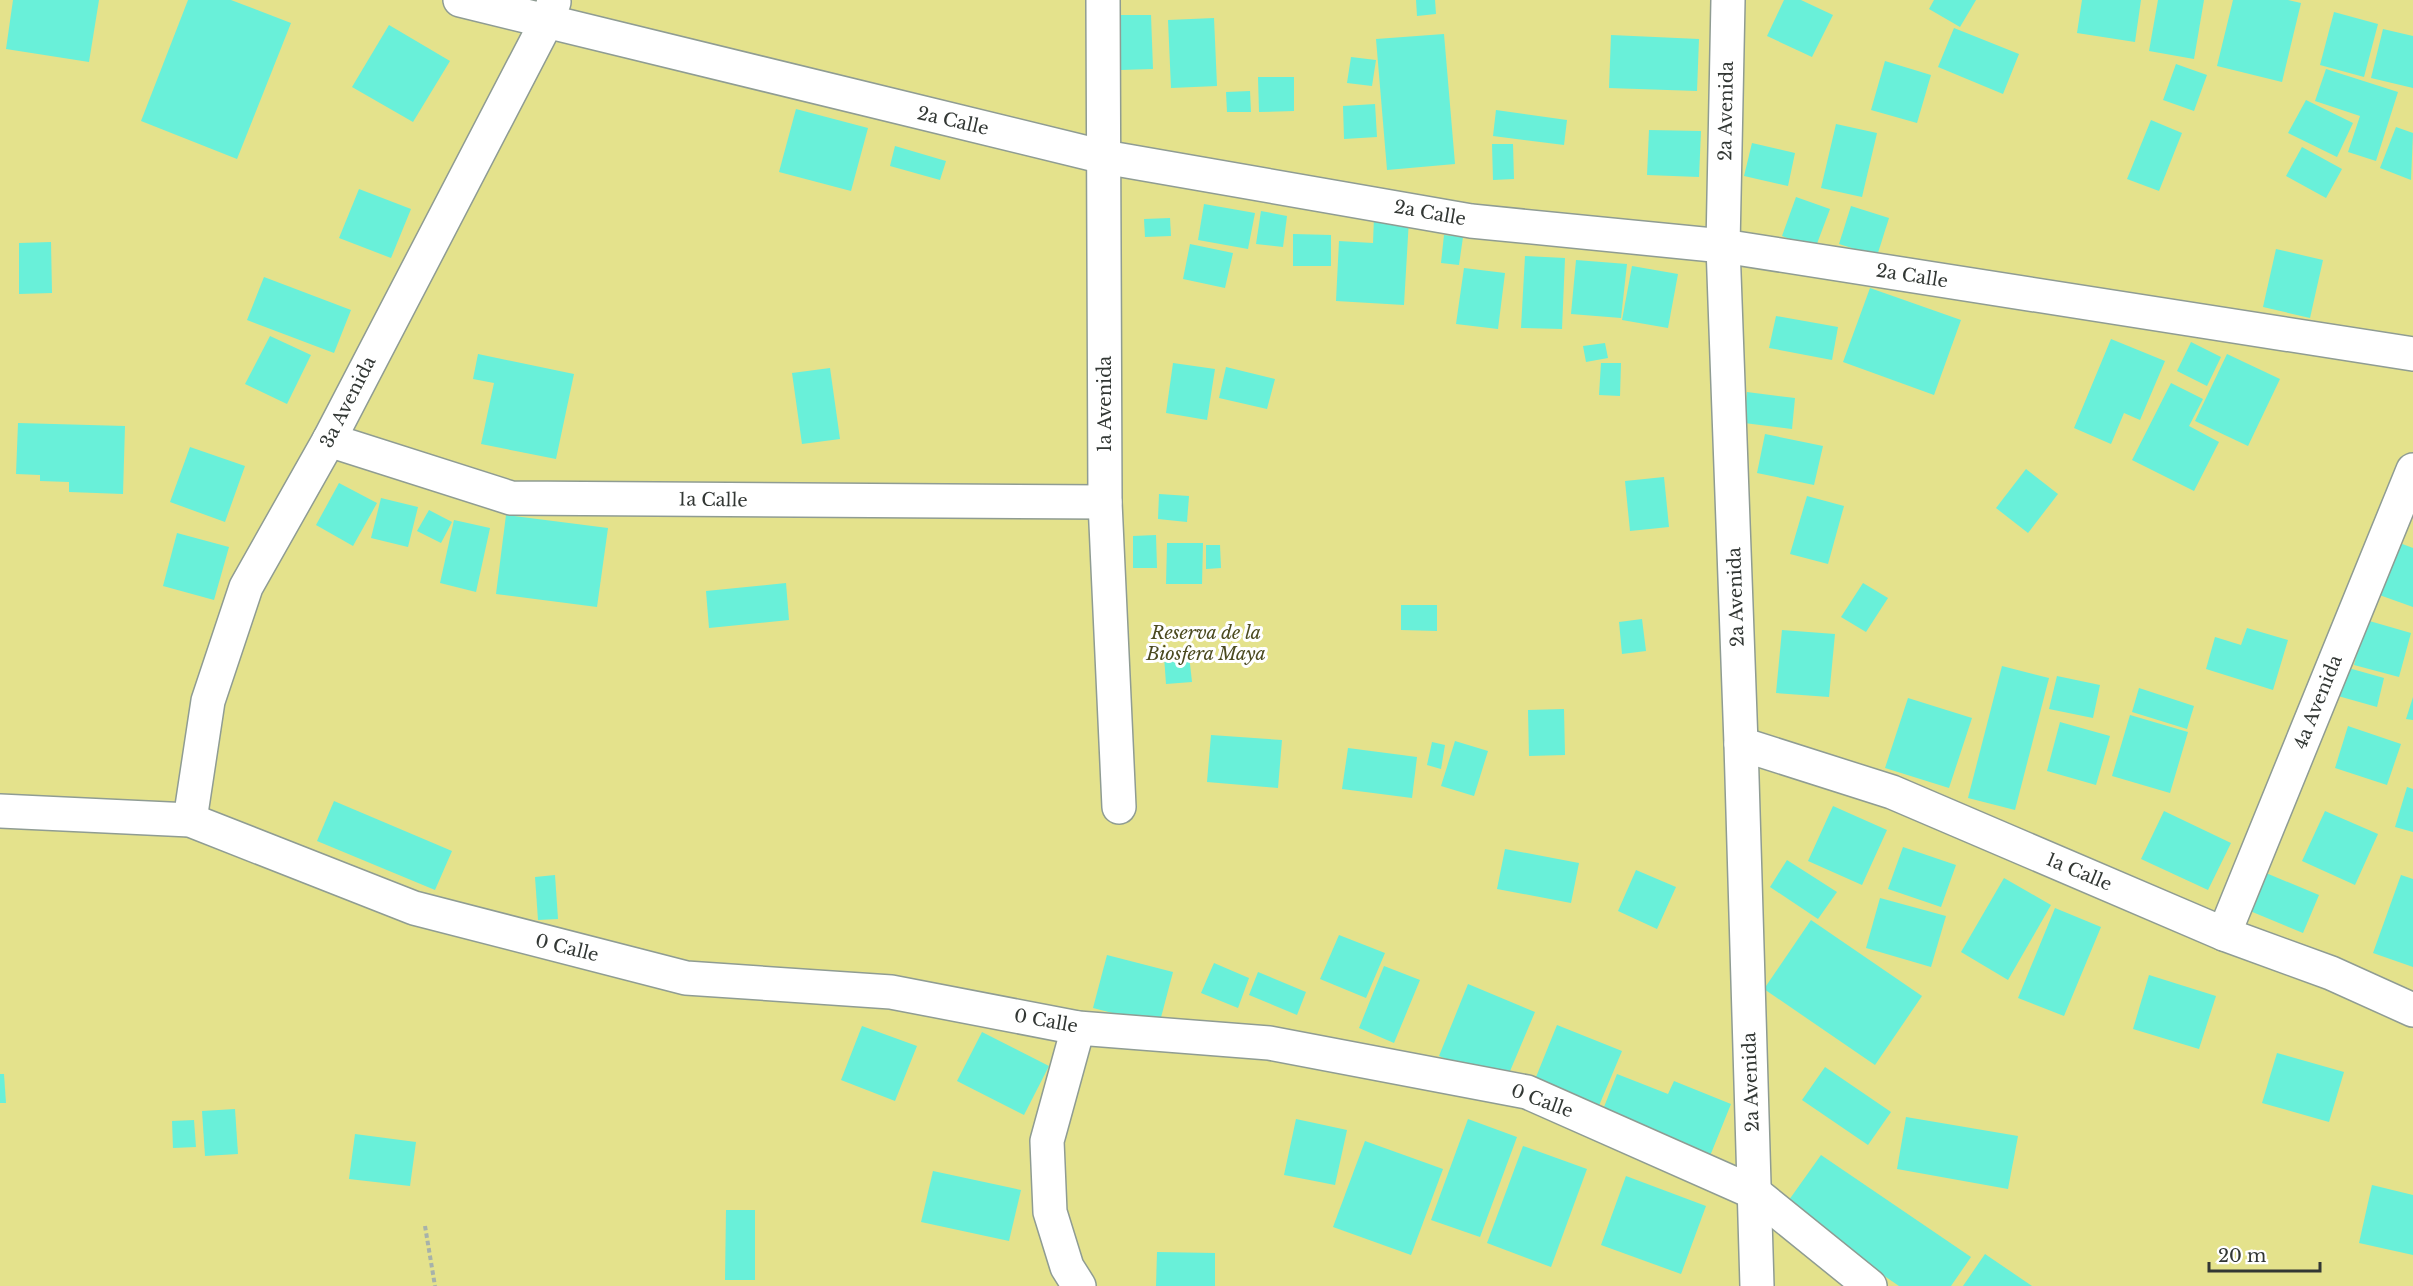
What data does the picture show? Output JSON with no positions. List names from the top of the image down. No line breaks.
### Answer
{"streets":{"street":["2a Avenida","2a Calle","3a Avenida","1a Avenida","1a Calle","4a Avenida","0 Calle"]},"crossings":[["2a Avenida","2a Calle"],["2a Avenida","1a Calle"],["2a Avenida","0 Calle"],["2a Calle","3a Avenida"],["2a Calle","1a Avenida"],["3a Avenida","1a Calle"],["3a Avenida","0 Calle"],["1a Avenida","1a Calle"],["1a Calle","4a Avenida"]],"parks":["Reserva de la Biosfera Maya"],"scale_bar":"20 m"}
